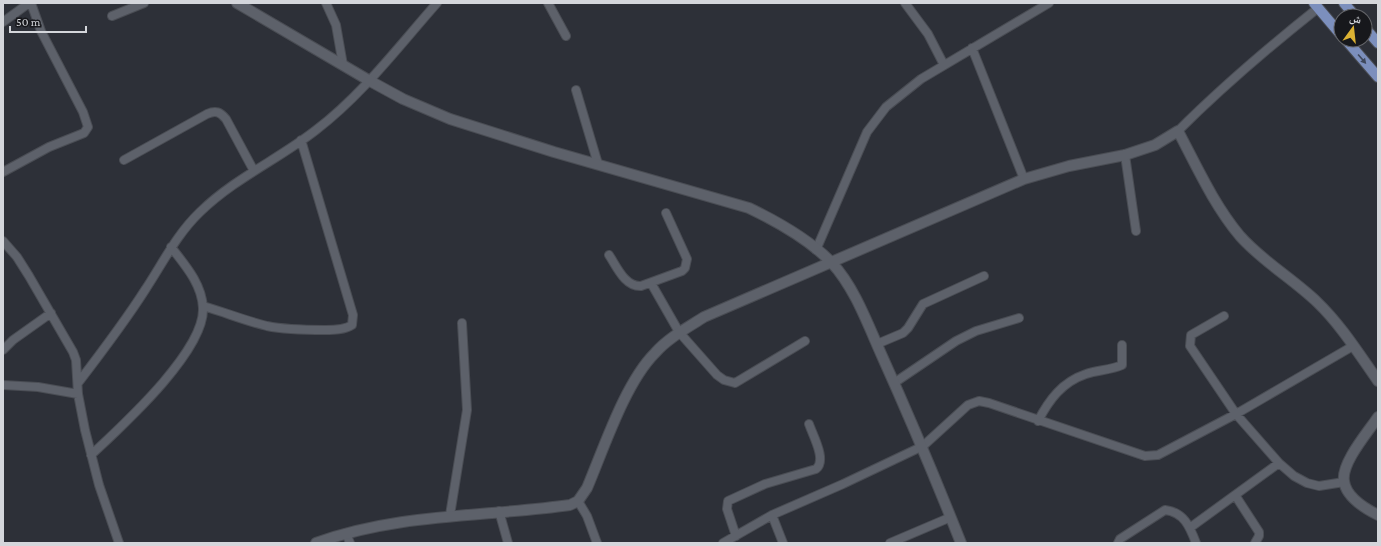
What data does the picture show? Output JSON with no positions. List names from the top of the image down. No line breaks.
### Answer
{"scale_bar":"50 m","north":"top"}
